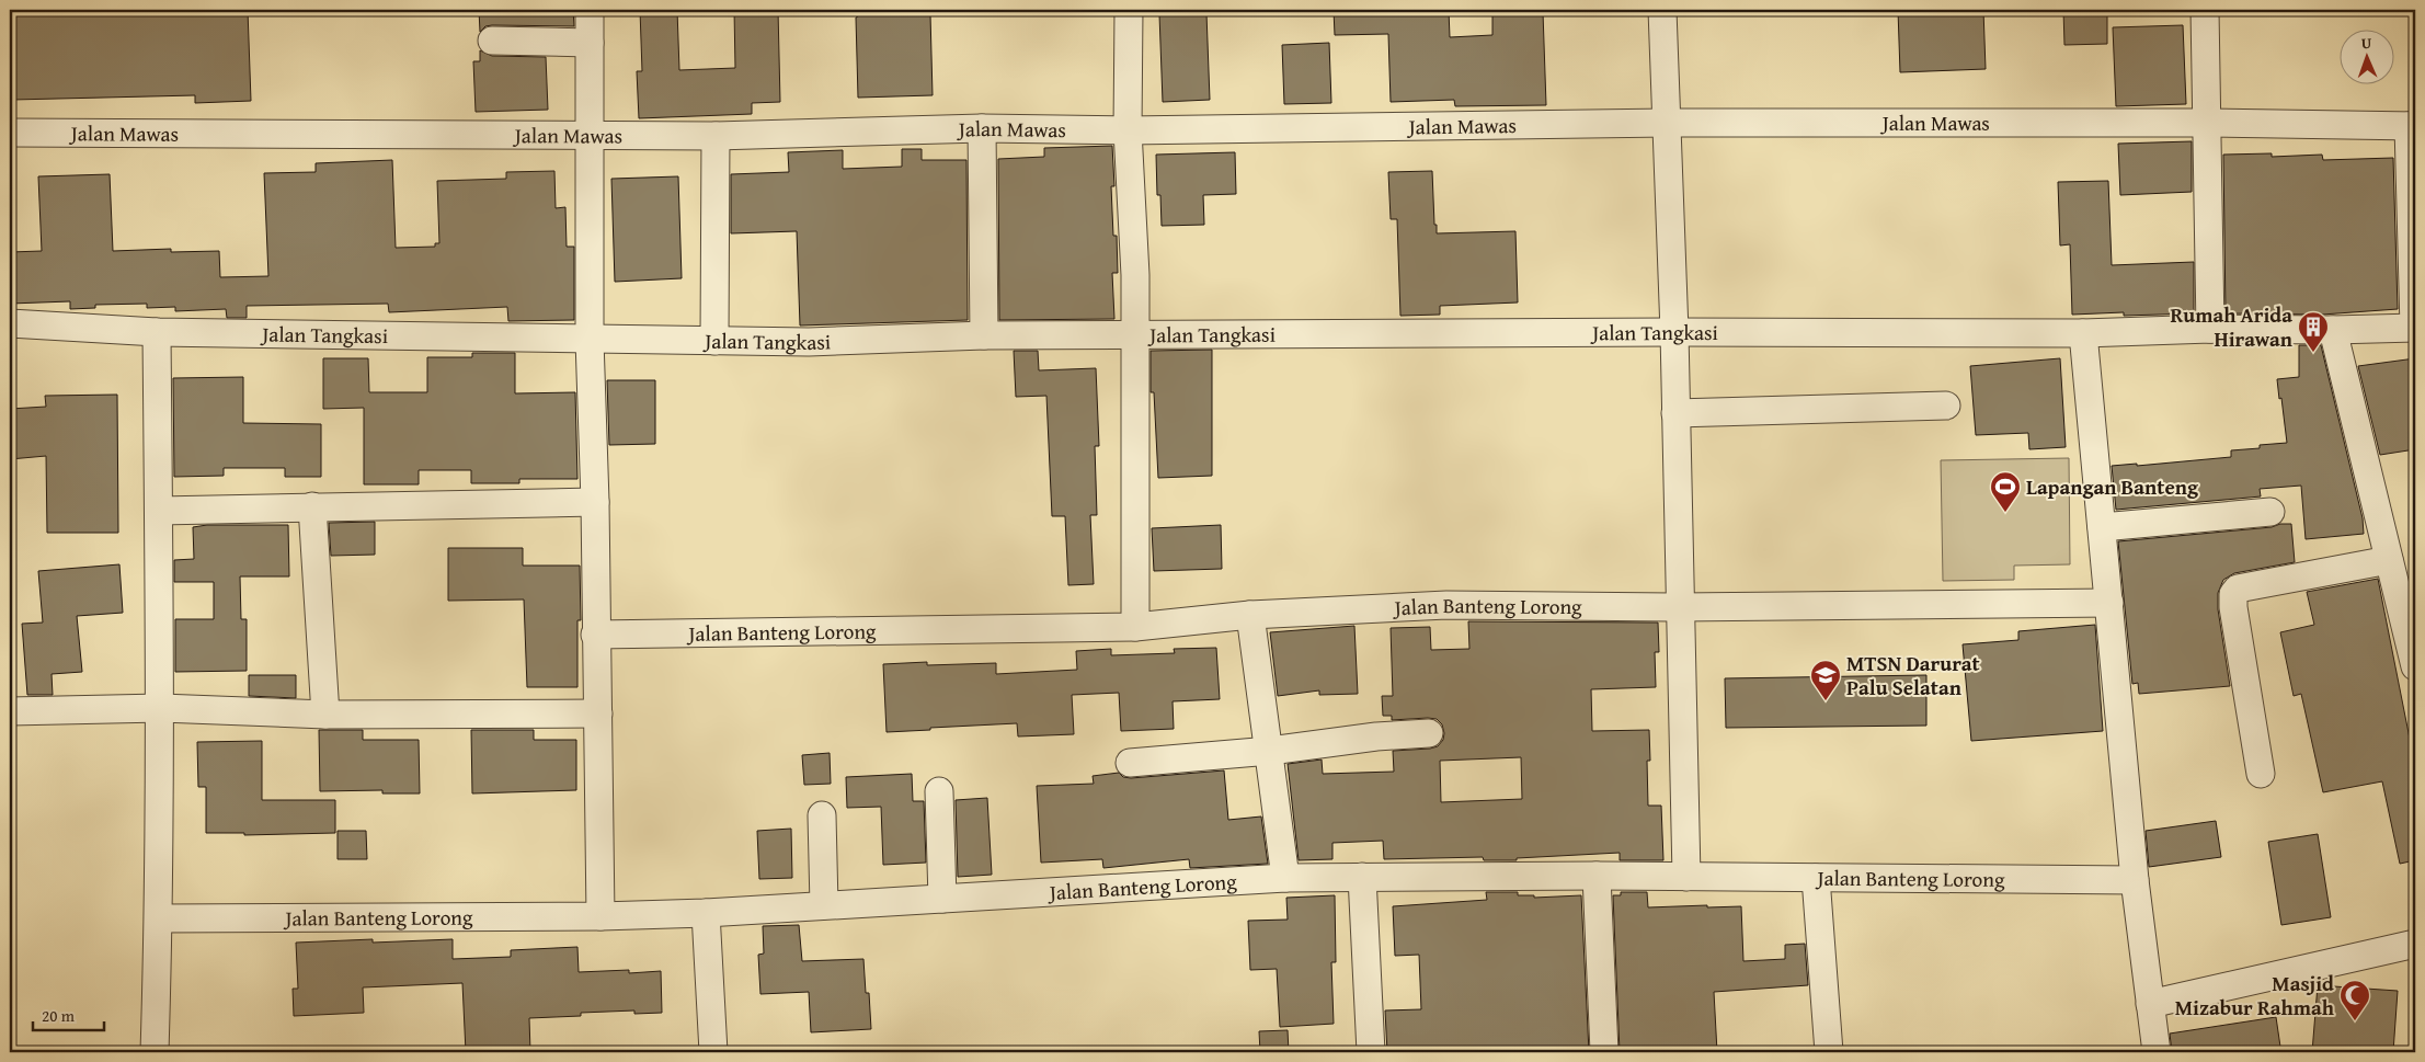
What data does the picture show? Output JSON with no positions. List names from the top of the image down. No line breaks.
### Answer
{"streets":{"street":["Jalan Mawas","Jalan Tangkasi","Jalan Banteng Lorong"]},"places":{"building":["Rumah Arida Hirawan"],"sports":["Lapangan Banteng"],"school or university":["MTSN Darurat Palu Selatan"],"mosque":["Masjid Mizabur Rahmah"]},"scale_bar":"20 m","north":"top"}
